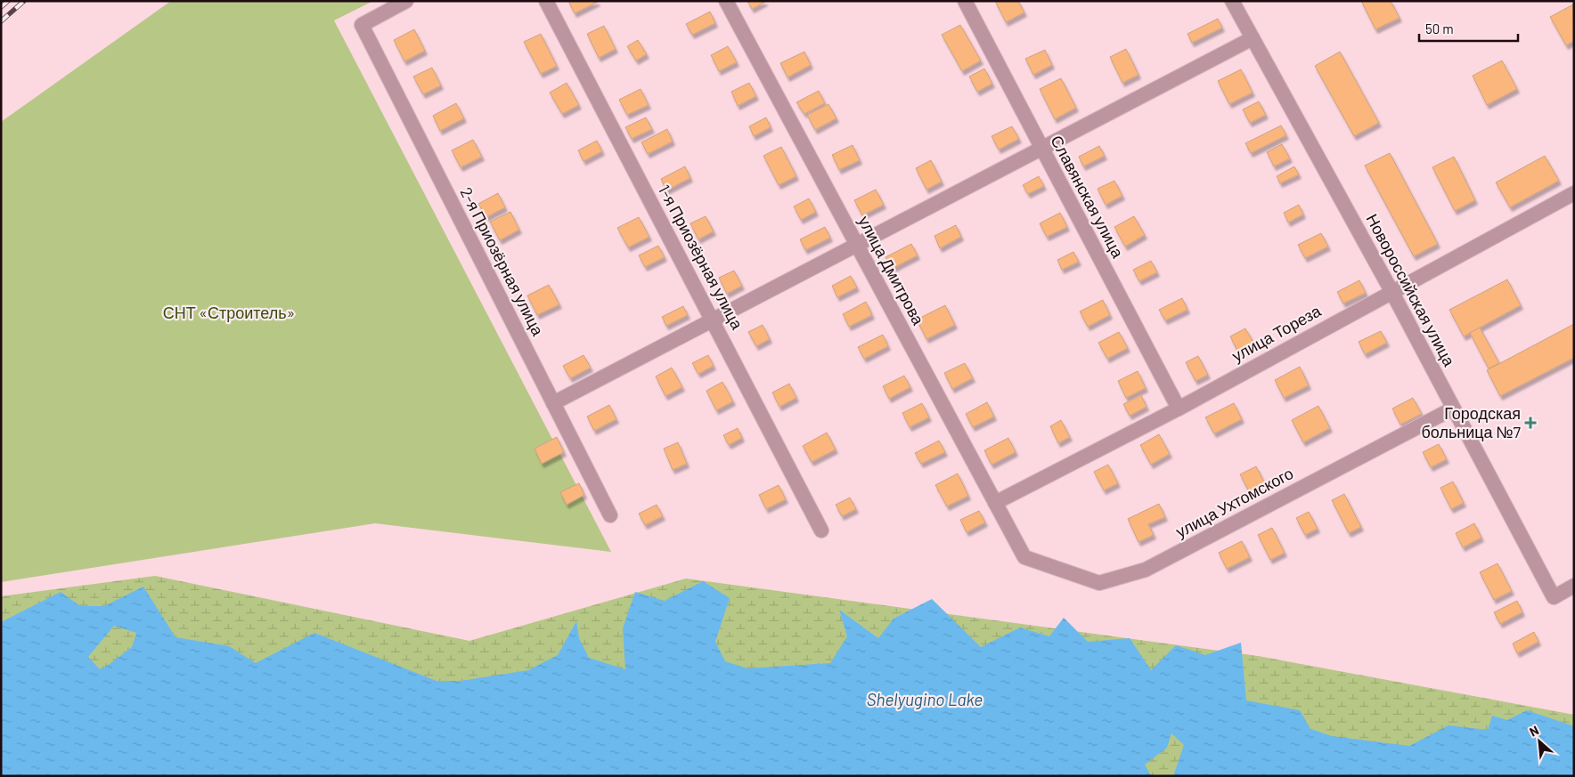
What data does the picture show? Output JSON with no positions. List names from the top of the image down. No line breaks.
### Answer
{"streets":{"street":["Славянская улица","1-я Приозёрная улица","2-я Приозёрная улица","улица Дмитрова","Новороссийская улица","улица Тореза","улица Ухтомского"]},"crossings":[["Славянская улица","улица Тореза"],["улица Дмитрова","улица Тореза"],["улица Дмитрова","улица Ухтомского"],["Новороссийская улица","улица Тореза"],["Новороссийская улица","улица Ухтомского"]],"water":["Shelyugino Lake"],"parks":["СНТ «Строитель»"],"places":{"health":["Городская больница №7"]},"scale_bar":"50 m","north":"top left"}
